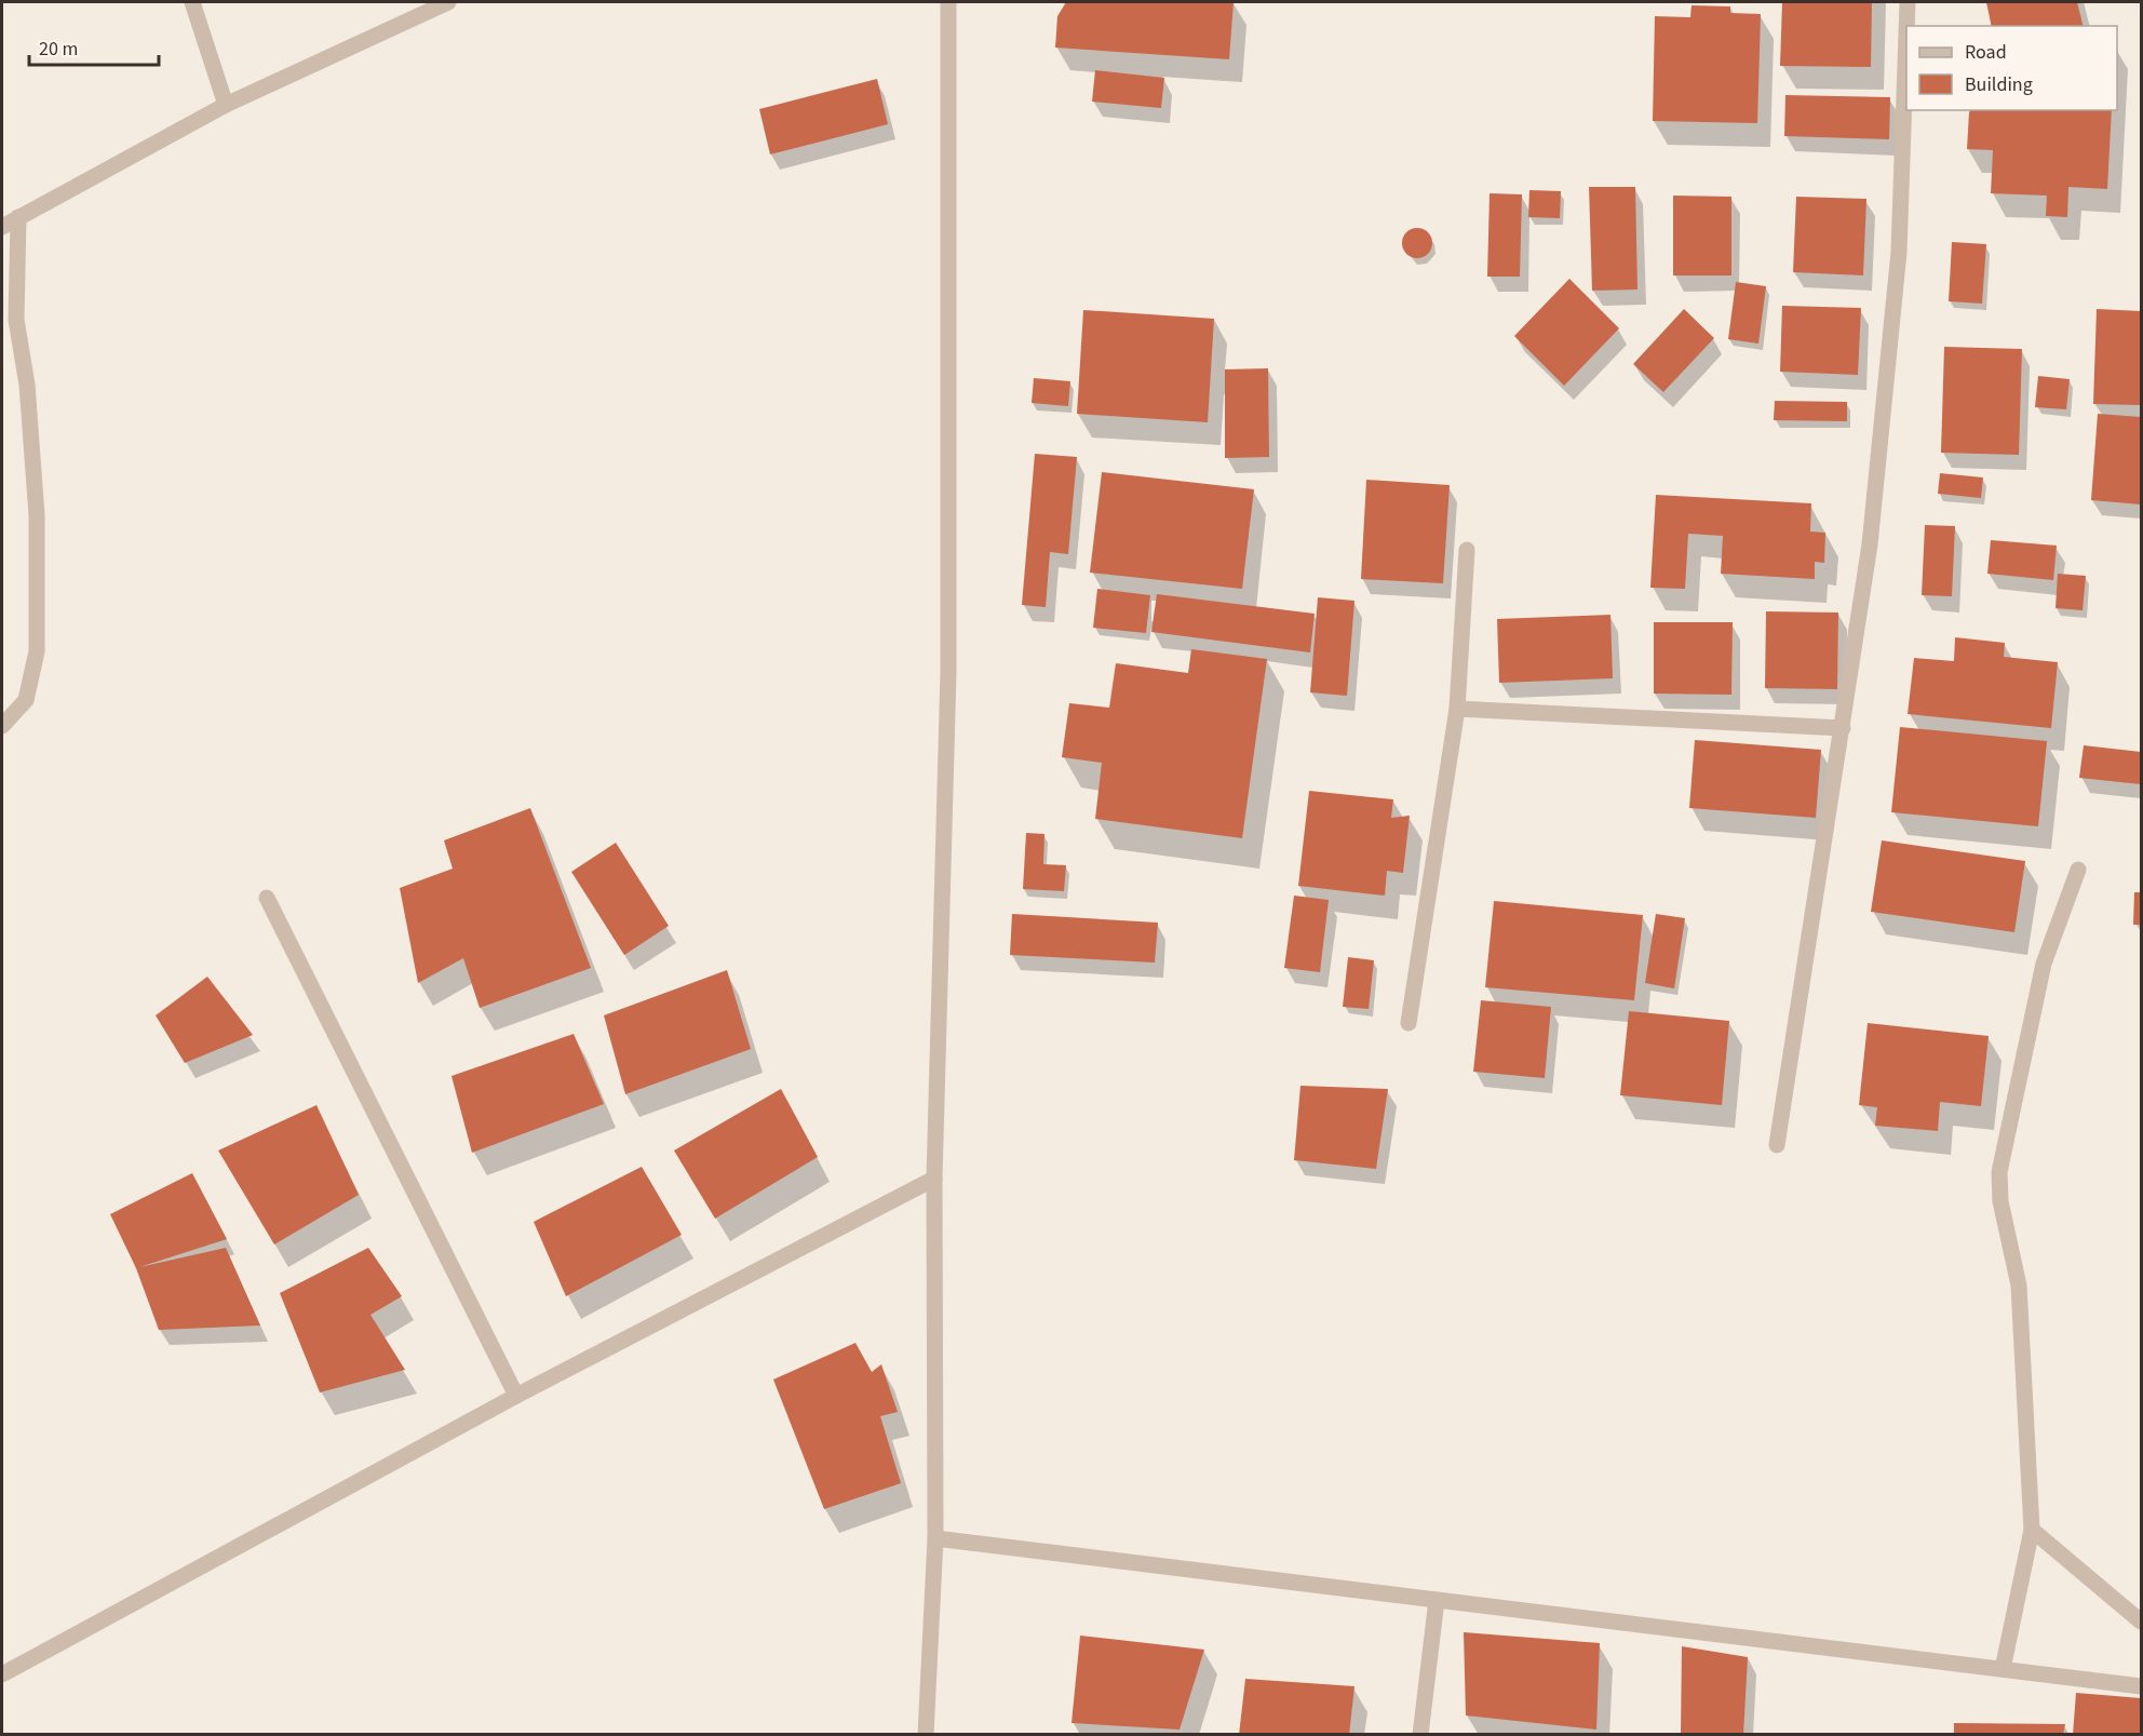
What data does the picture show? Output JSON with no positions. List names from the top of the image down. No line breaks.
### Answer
{"legend":["Road","Building"],"scale_bar":"20 m"}
